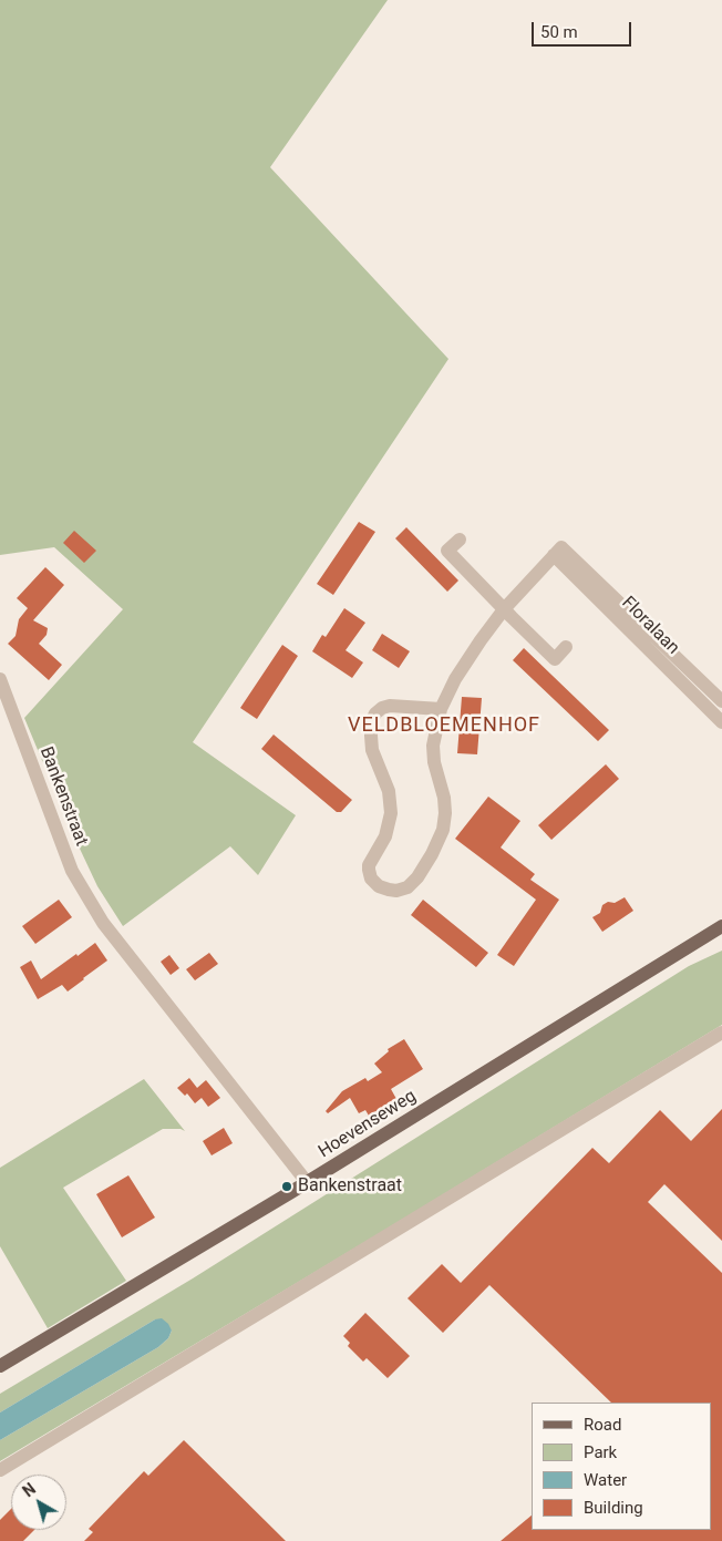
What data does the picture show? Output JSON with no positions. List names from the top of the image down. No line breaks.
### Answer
{"streets":{"main road":["Hoevenseweg"],"street":["Floralaan","Bankenstraat"]},"crossings":[["Bankenstraat","Hoevenseweg"]],"districts":["VELDBLOEMENHOF"],"places":["Bankenstraat"],"legend":["Road","Park","Water","Building"],"scale_bar":"50 m","north":"top left"}
